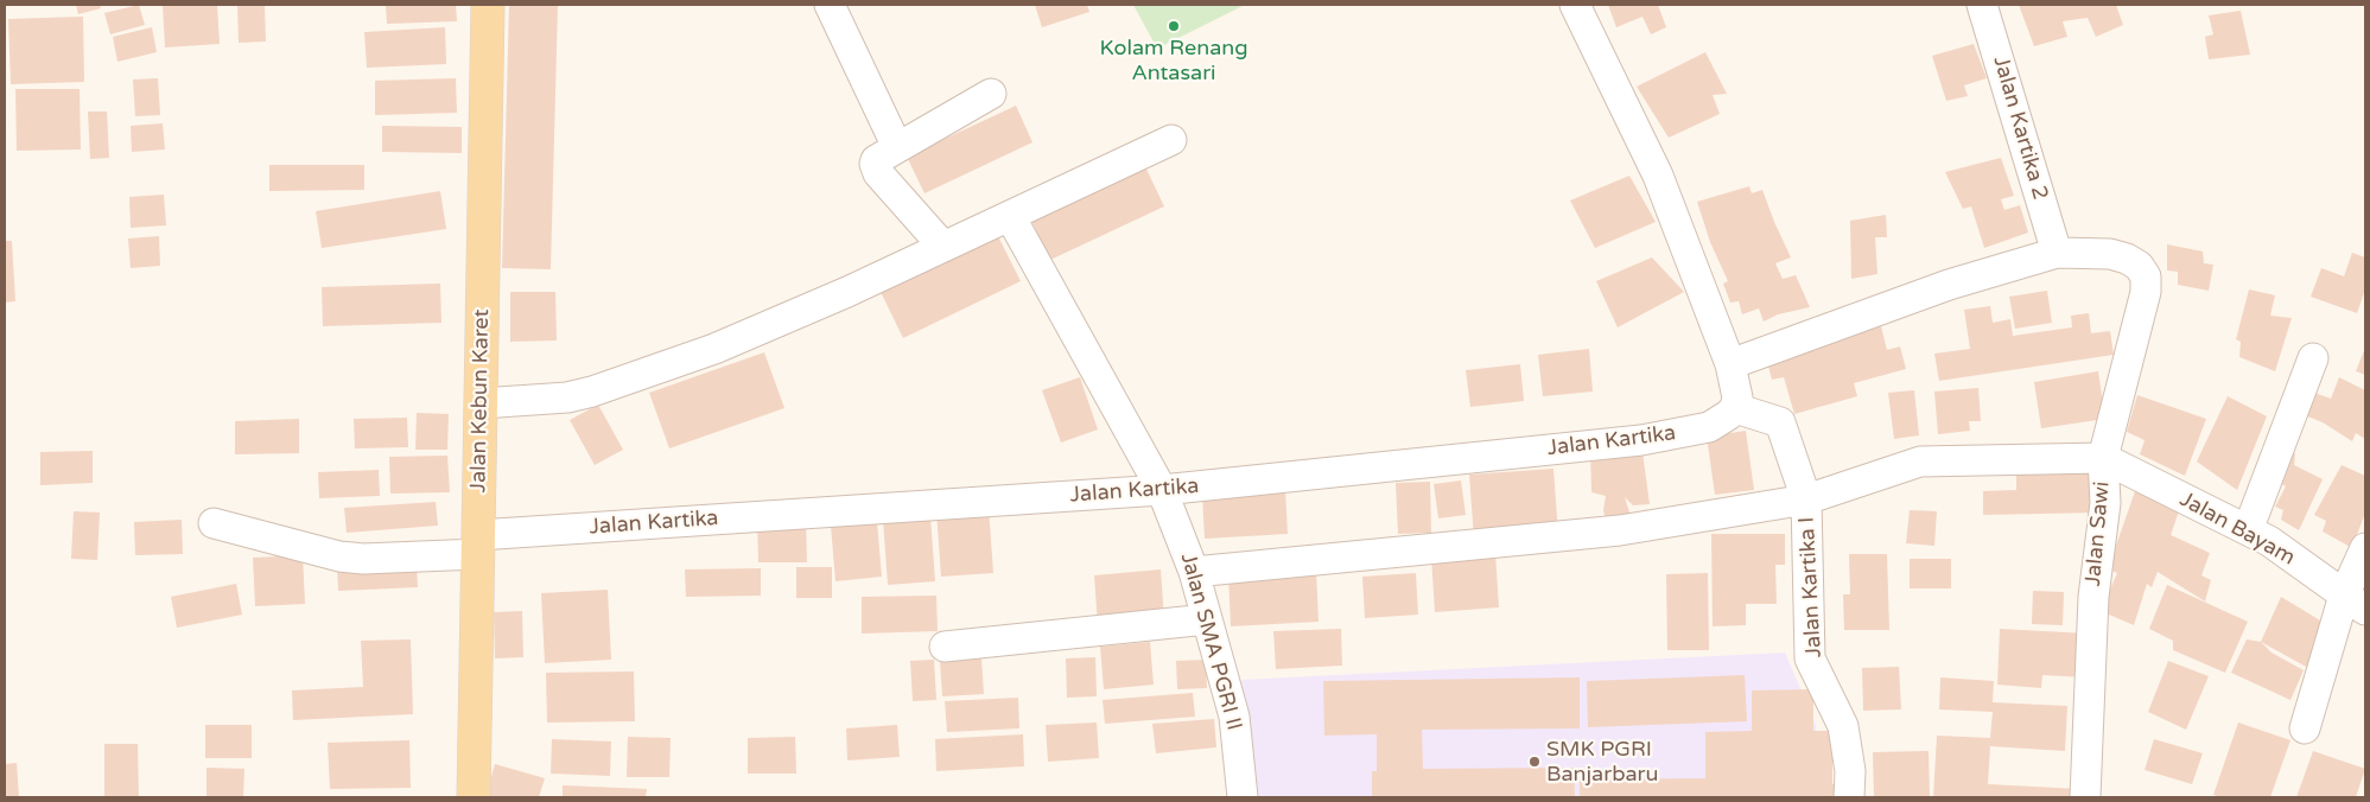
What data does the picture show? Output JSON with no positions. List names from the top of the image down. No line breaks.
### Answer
{"streets":{"main road":["Jalan Kebun Karet"],"street":["Jalan Kartika 2","Jalan Kartika","Jalan Bayam","Jalan Sawi","Jalan Kartika I","Jalan SMA PGRI II"]},"crossings":[["Jalan Kartika 2","Jalan Sawi"],["Jalan Kebun Karet","Jalan Kartika"],["Jalan Kartika","Jalan Kartika I"],["Jalan Kartika","Jalan SMA PGRI II"],["Jalan Bayam","Jalan Sawi"]],"places":["Kolam Renang Antasari","SMK PGRI Banjarbaru"]}
